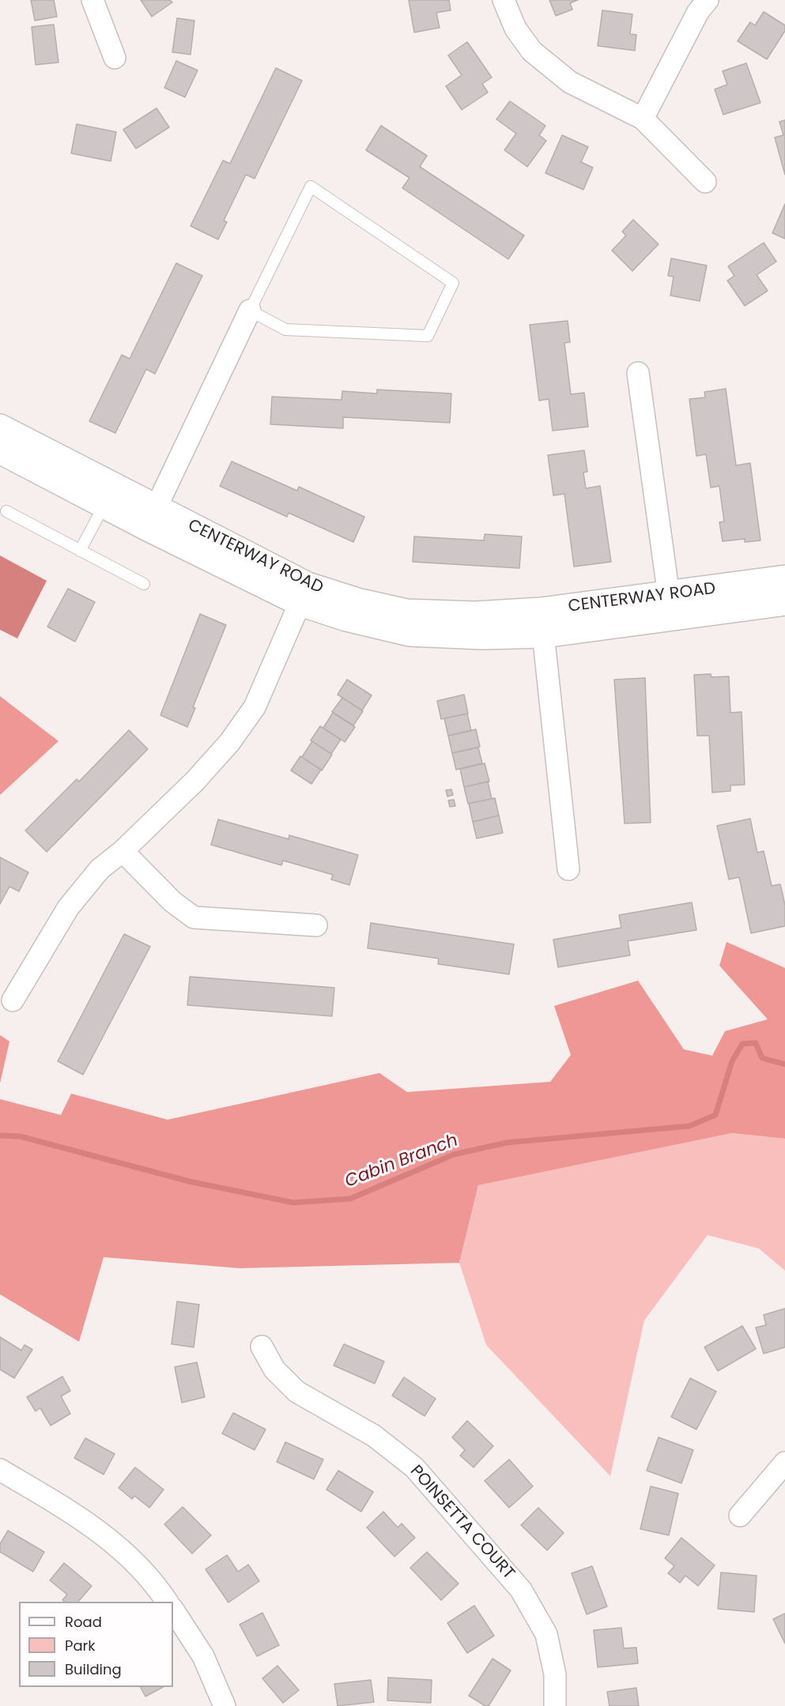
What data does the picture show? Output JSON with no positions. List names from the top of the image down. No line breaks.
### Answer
{"streets":{"street":["CENTERWAY ROAD","POINSETTA COURT"]},"water":["Cabin Branch"],"legend":["Road","Park","Building"]}
